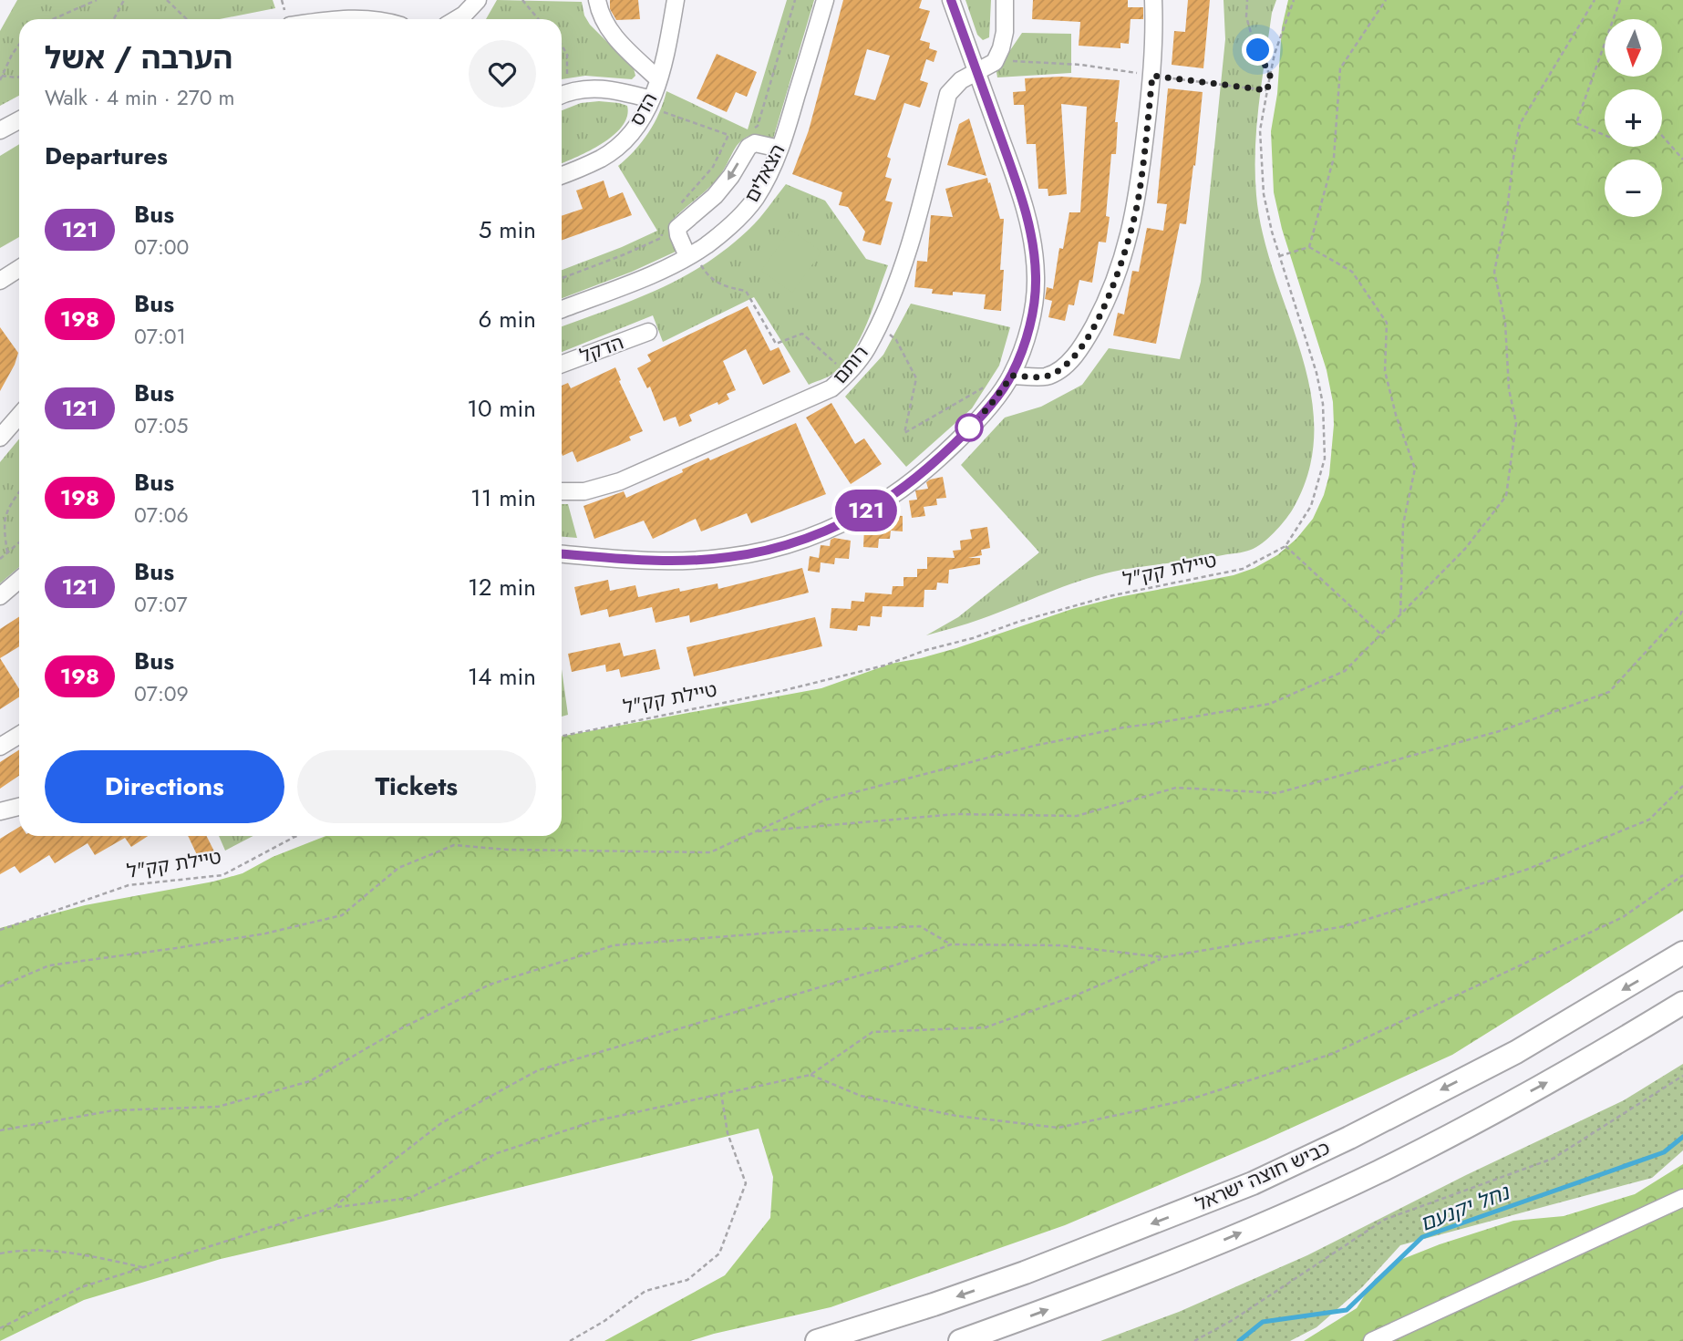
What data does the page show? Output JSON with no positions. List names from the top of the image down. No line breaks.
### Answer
{"streets":{"highway":["כביש חוצה ישראל"],"street":["הדס","הצאלים","הדקל","רותם"],"path":["טיילת קק\"ל"]},"water":["נחל יקנעם"],"lines":["bus line 121"],"north":"bottom","page":{"on_map":"121","map_buttons":["+","−"],"heading":[["הערבה / אשל","Walk · 4 min · 270 m"],"Departures"],"list":[{"mark":"121","name":"Bus","note":"07:00","value":"5 min"},{"mark":"198","name":"Bus","note":"07:01","value":"6 min"},{"mark":"121","name":"Bus","note":"07:05","value":"10 min"},{"mark":"198","name":"Bus","note":"07:06","value":"11 min"},{"mark":"121","name":"Bus","note":"07:07","value":"12 min"},{"mark":"198","name":"Bus","note":"07:09","value":"14 min"}],"buttons":["Directions","Tickets"]}}
